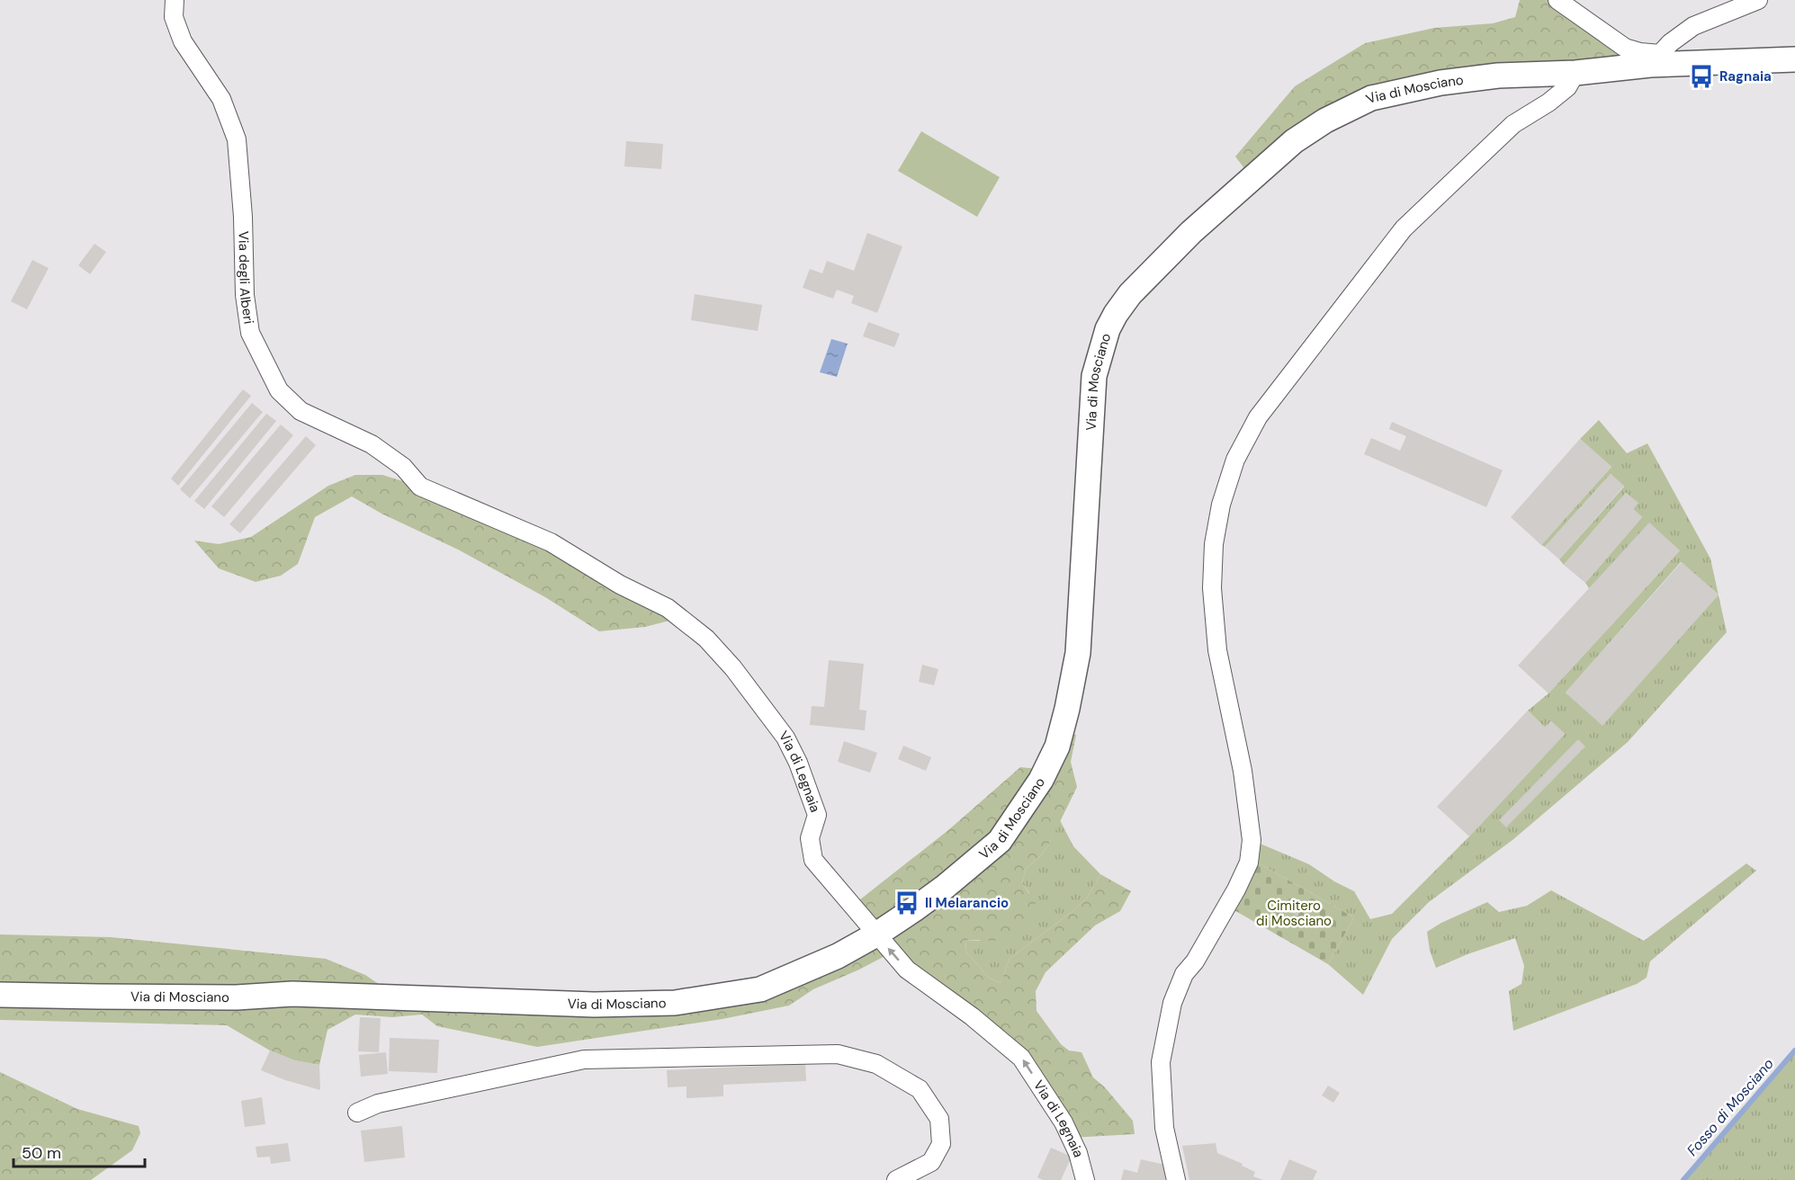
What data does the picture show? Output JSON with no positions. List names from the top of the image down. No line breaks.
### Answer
{"streets":{"main road":["Via di Mosciano"],"street":["Via degli Alberi","Via di Legnaia"]},"crossings":[["Via di Mosciano","Via di Legnaia"],["Via degli Alberi","Via di Legnaia"]],"water":["Fosso di Mosciano"],"parks":["Cimitero di Mosciano"],"places":{"bus stop":["Ragnaia","Il Melarancio"]},"scale_bar":"50 m"}
